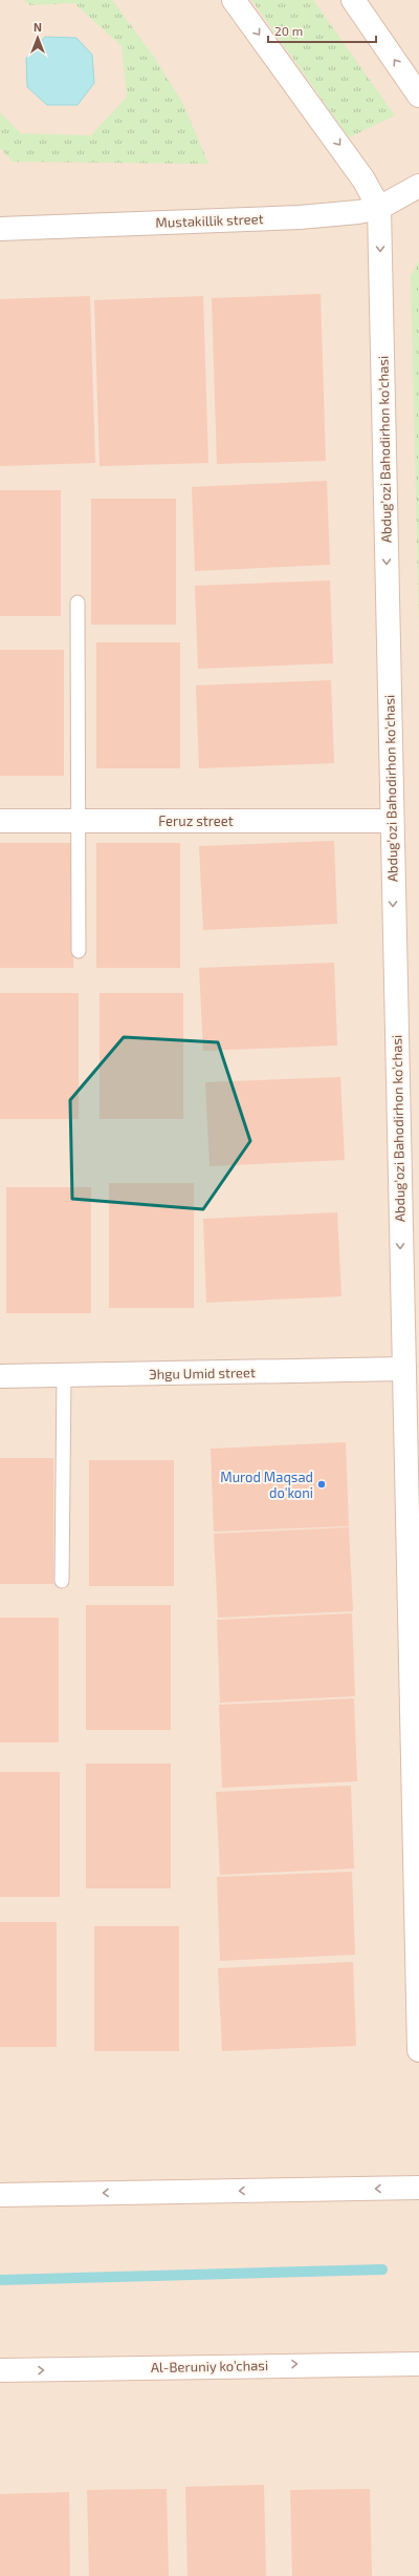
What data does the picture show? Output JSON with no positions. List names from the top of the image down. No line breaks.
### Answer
{"streets":{"main road":["Mustakillik street","Abdug’ozi Bahodirhon ko’chasi","Feruz street","Эhgu Umid street","Al-Beruniy ko’chasi"]},"crossings":[["Mustakillik street","Abdug’ozi Bahodirhon ko’chasi"],["Abdug’ozi Bahodirhon ko’chasi","Feruz street"],["Abdug’ozi Bahodirhon ko’chasi","Эhgu Umid street"]],"one_way":["Abdug’ozi Bahodirhon ko’chasi"],"places":["Murod Maqsad do'koni"],"scale_bar":"20 m","north":"top"}
